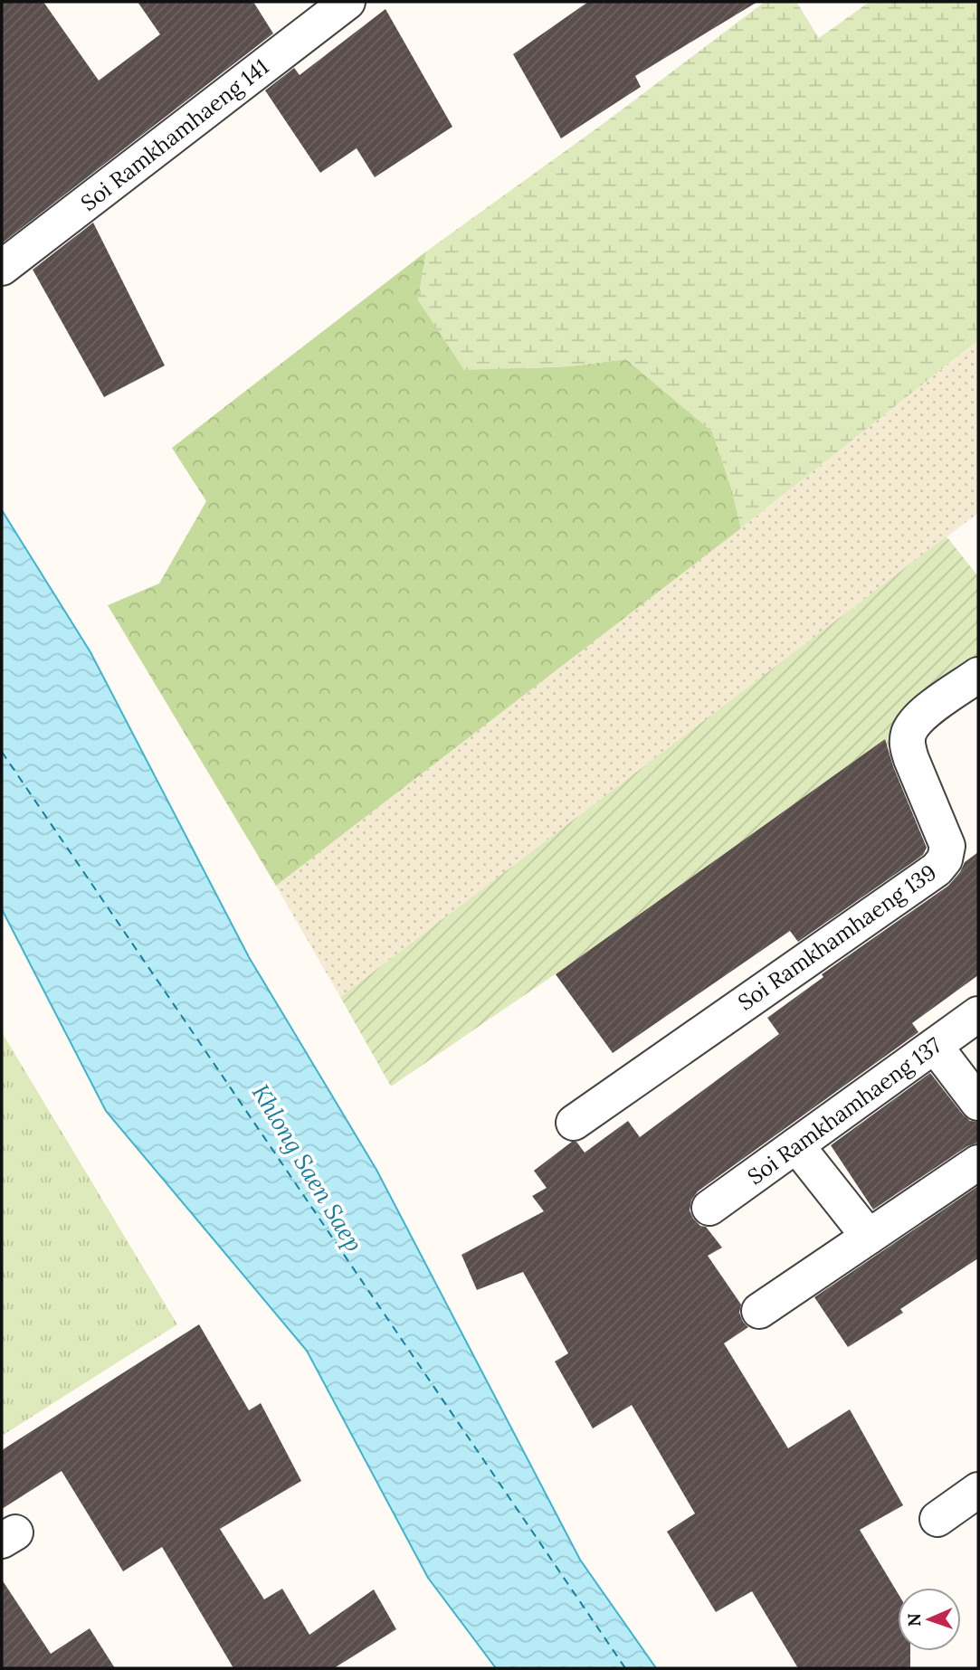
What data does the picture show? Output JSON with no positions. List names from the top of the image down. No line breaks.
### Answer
{"streets":{"street":["Soi Ramkhamhaeng 141","Soi Ramkhamhaeng 139","Soi Ramkhamhaeng 137"]},"water":["Khlong Saen Saep"],"north":"left"}
